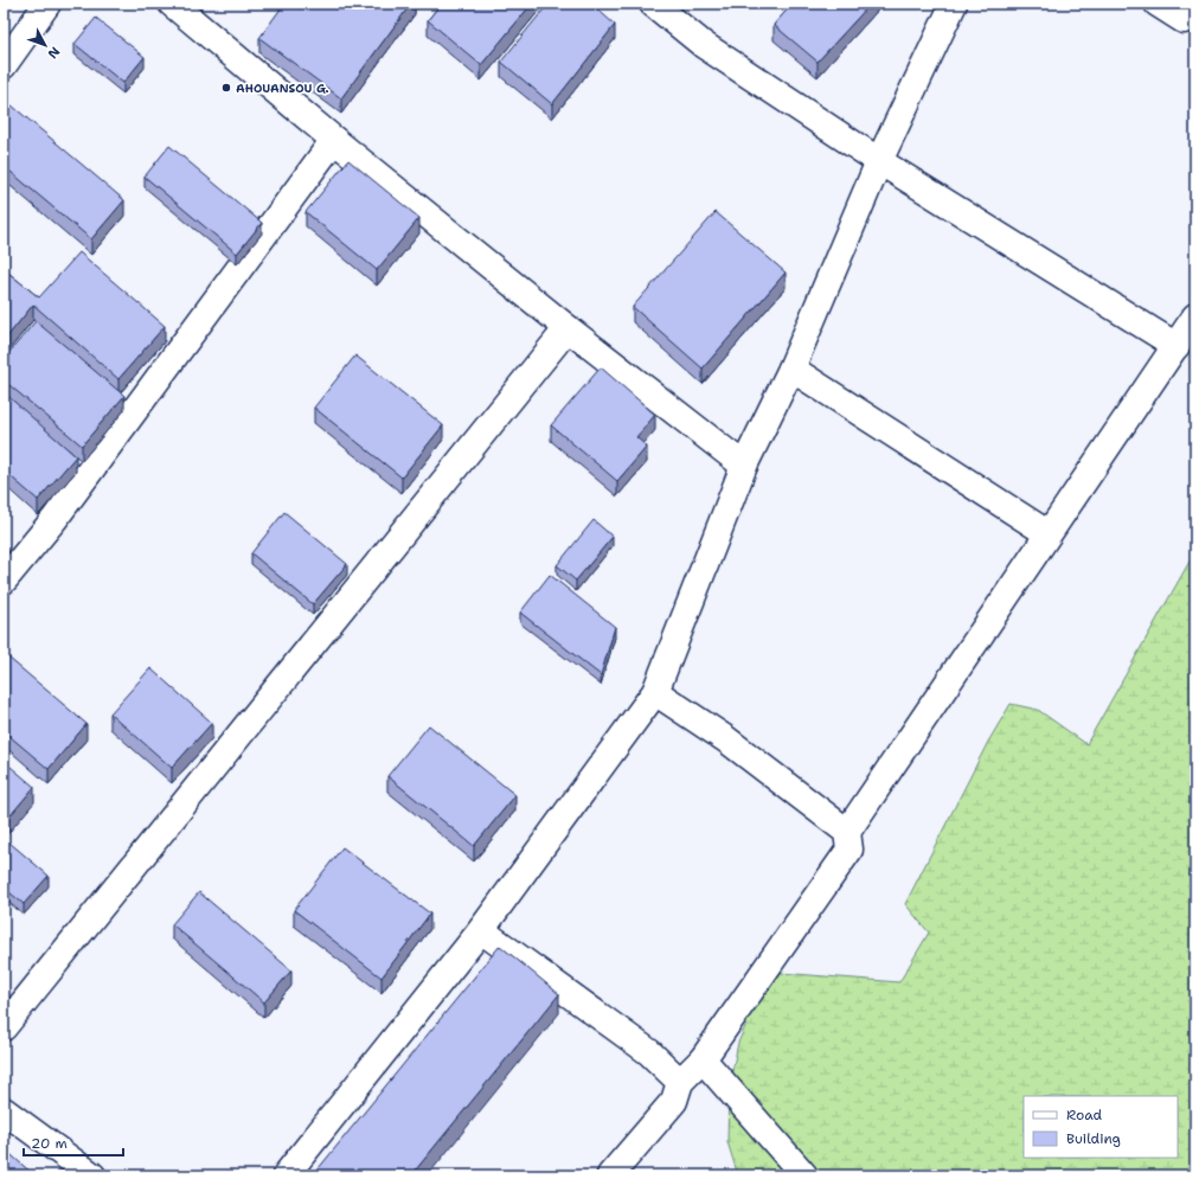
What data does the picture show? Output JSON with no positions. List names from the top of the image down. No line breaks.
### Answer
{"places":["AHOUANSOU G."],"legend":["Road","Building"],"scale_bar":"20 m","north":"bottom right"}
